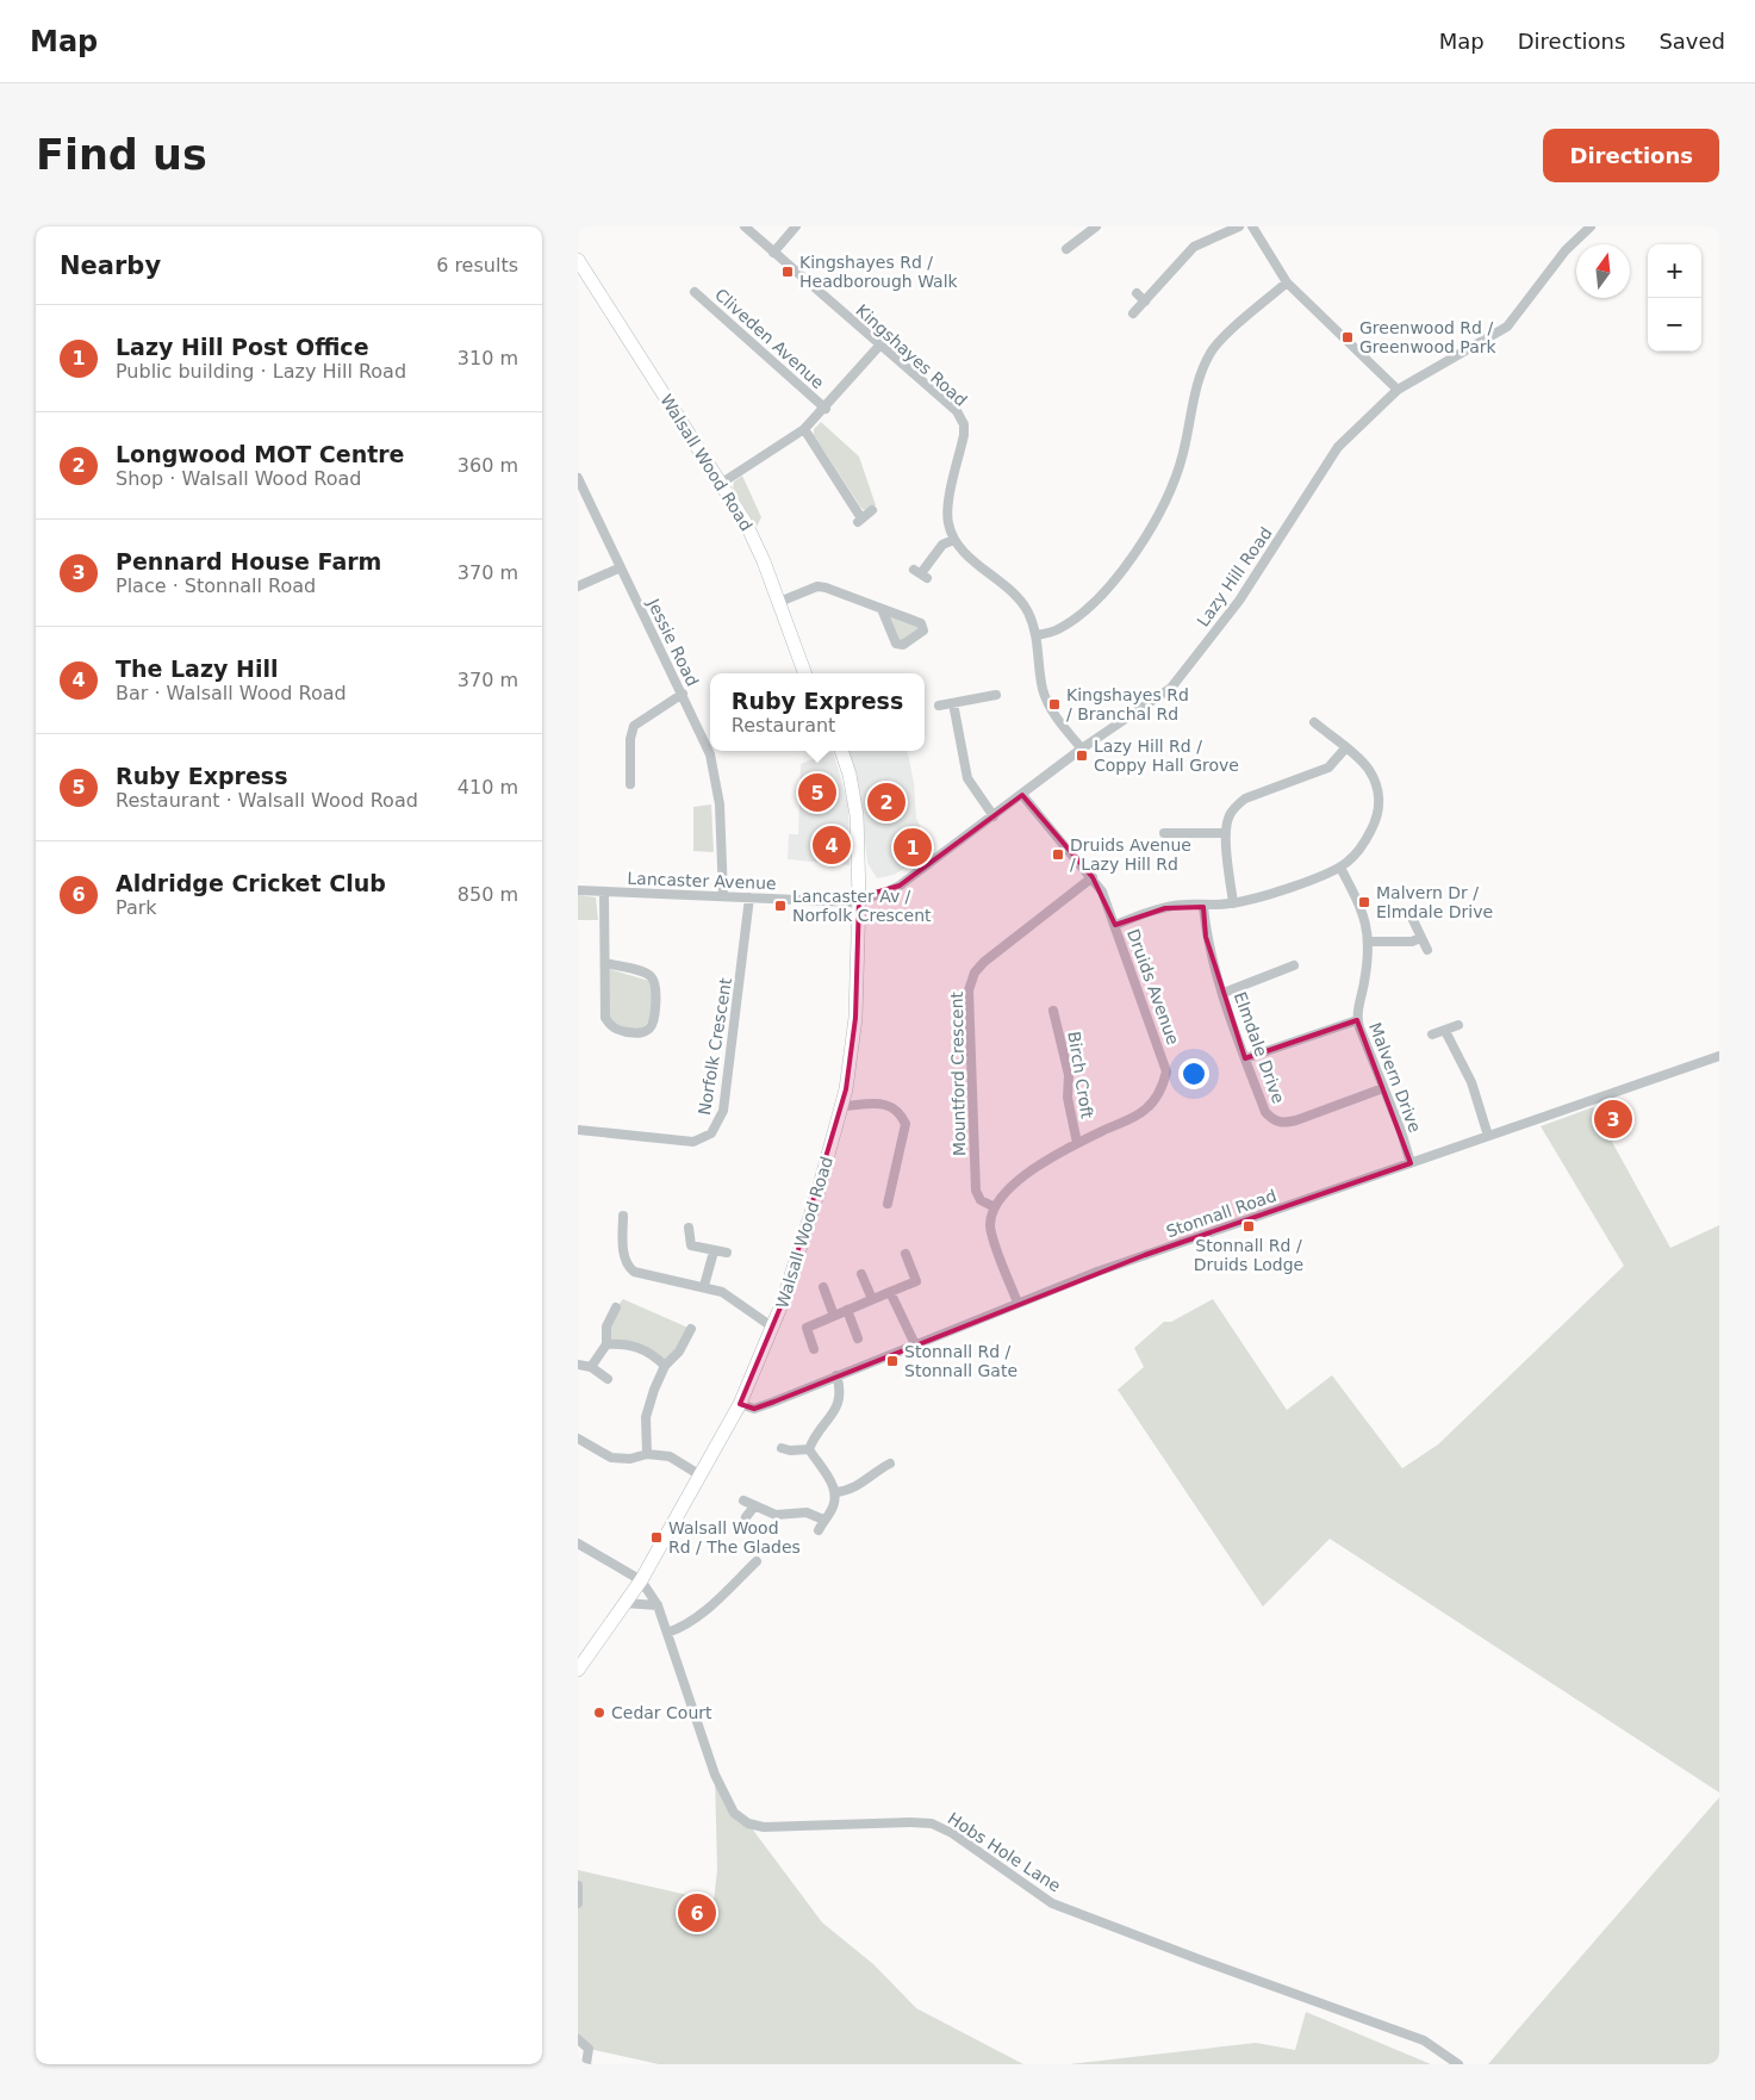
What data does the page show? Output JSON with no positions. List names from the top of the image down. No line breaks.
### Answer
{"streets":{"street":["Cliveden Avenue","Kingshayes Road","Walsall Wood Road","Lazy Hill Road","Jessie Road","Lancaster Avenue","Druids Avenue","Norfolk Crescent","Elmdale Drive","Mountford Crescent","Birch Croft","Malvern Drive","Stonnall Road","Hobs Hole Lane"]},"crossings":[["Walsall Wood Road","Lazy Hill Road"],["Walsall Wood Road","Lancaster Avenue"],["Walsall Wood Road","Stonnall Road"],["Walsall Wood Road","Hobs Hole Lane"],["Lazy Hill Road","Lancaster Avenue"],["Lazy Hill Road","Druids Avenue"],["Jessie Road","Lancaster Avenue"],["Lancaster Avenue","Norfolk Crescent"],["Druids Avenue","Mountford Crescent"],["Druids Avenue","Birch Croft"],["Elmdale Drive","Malvern Drive"],["Malvern Drive","Stonnall Road"]],"places":{"transit":["Kingshayes Rd / Headborough Walk","Greenwood Rd / Greenwood Park","Kingshayes Rd / Branchal Rd","Lazy Hill Rd / Coppy Hall Grove","Druids Avenue / Lazy Hill Rd","Malvern Dr / Elmdale Drive","Lancaster Av / Norfolk Crescent","Stonnall Rd / Druids Lodge","Stonnall Rd / Stonnall Gate","Walsall Wood Rd / The Glades"],"other":["Cedar Court"]},"north":"top","page":{"header":"Map","nav":["Map","Directions","Saved"],"buttons":"Directions","title":"Find us","heading":["Nearby","6 results"],"map_buttons":["+","−"],"list":[{"mark":"1","name":"Lazy Hill Post Office","note":"Public building · Lazy Hill Road","value":"310 m"},{"mark":"2","name":"Longwood MOT Centre","note":"Shop · Walsall Wood Road","value":"360 m"},{"mark":"3","name":"Pennard House Farm","note":"Place · Stonnall Road","value":"370 m"},{"mark":"4","name":"The Lazy Hill","note":"Bar · Walsall Wood Road","value":"370 m"},{"mark":"5","name":"Ruby Express","note":"Restaurant · Walsall Wood Road","value":"410 m"},{"mark":"6","name":"Aldridge Cricket Club","note":"Park","value":"850 m"}],"popup":["Ruby Express","Restaurant"],"pins":["5","2","4","1","3","6"]}}
